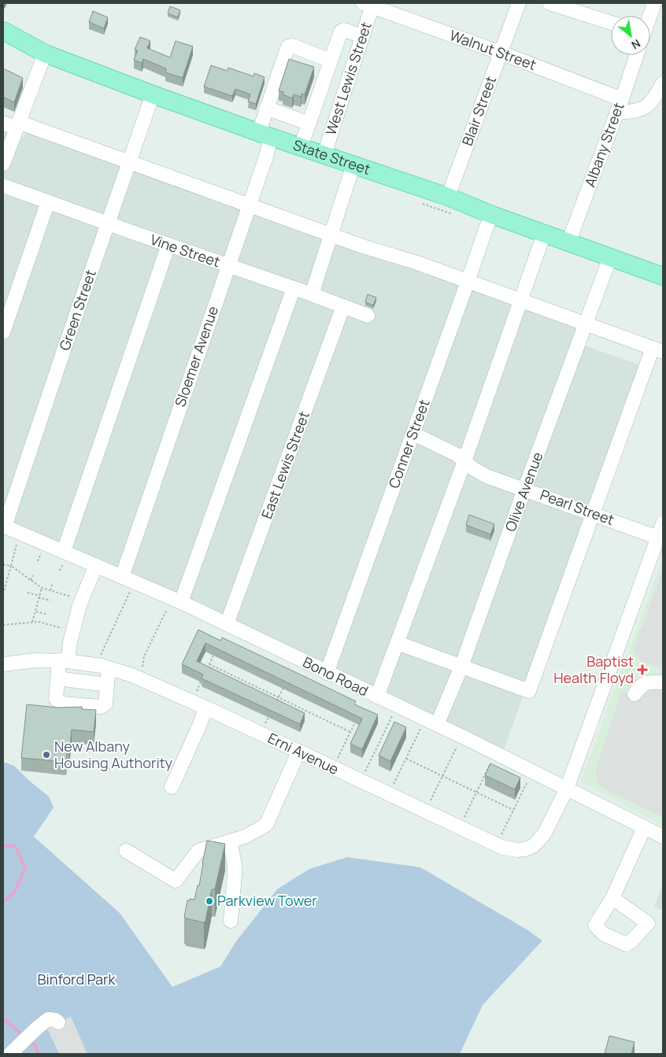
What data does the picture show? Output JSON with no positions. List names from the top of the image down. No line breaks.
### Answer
{"streets":{"main road":["State Street"],"street":["Walnut Street","West Lewis Street","Blair Street","Albany Street","Vine Street","Green Street","Sloemer Avenue","Conner Street","East Lewis Street","Olive Avenue","Pearl Street","Bono Road","Erni Avenue"]},"crossings":[["Walnut Street","West Lewis Street"],["Walnut Street","Blair Street"],["Walnut Street","Albany Street"],["West Lewis Street","State Street"],["Blair Street","State Street"],["Albany Street","State Street"],["State Street","Green Street"],["State Street","Sloemer Avenue"],["State Street","Conner Street"],["State Street","Olive Avenue"],["Vine Street","Green Street"],["Vine Street","Sloemer Avenue"],["Vine Street","East Lewis Street"],["Green Street","Bono Road"],["Sloemer Avenue","Bono Road"],["Conner Street","Pearl Street"],["Conner Street","Bono Road"],["East Lewis Street","Bono Road"],["Olive Avenue","Pearl Street"],["Olive Avenue","Bono Road"],["Pearl Street","Erni Avenue"],["Bono Road","Erni Avenue"]],"parks":["Binford Park"],"places":{"health":["Baptist Health Floyd"],"other":["New Albany Housing Authority","Parkview Tower"]},"north":"bottom right"}
